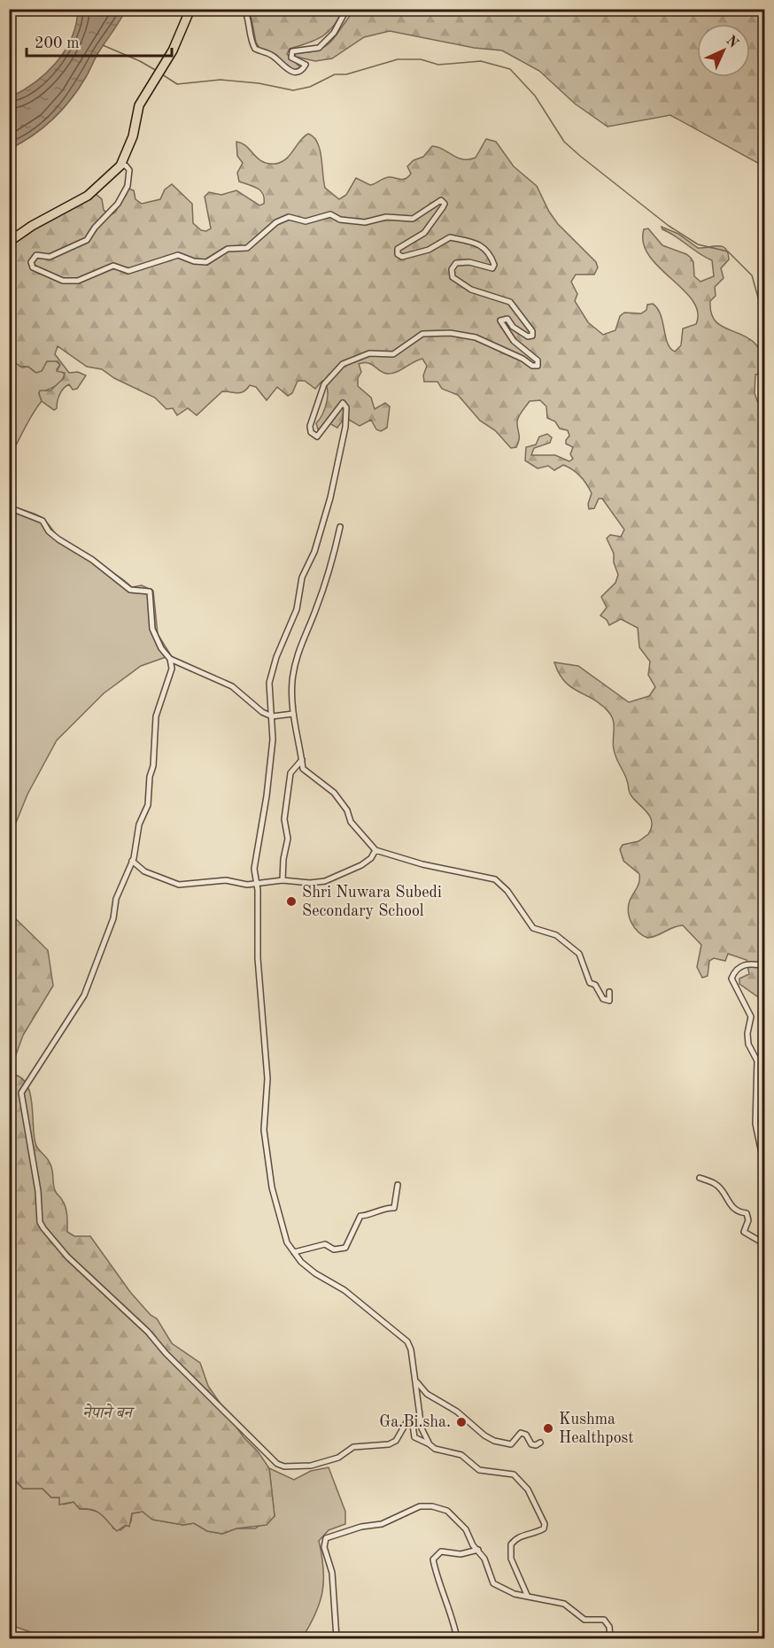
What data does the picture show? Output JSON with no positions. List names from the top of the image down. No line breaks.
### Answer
{"parks":["नेपाने बन"],"places":["Shri Nuwara Subedi Secondary School","Ga.Bi.sha.","Kushma Healthpost"],"scale_bar":"200 m","north":"top right"}
